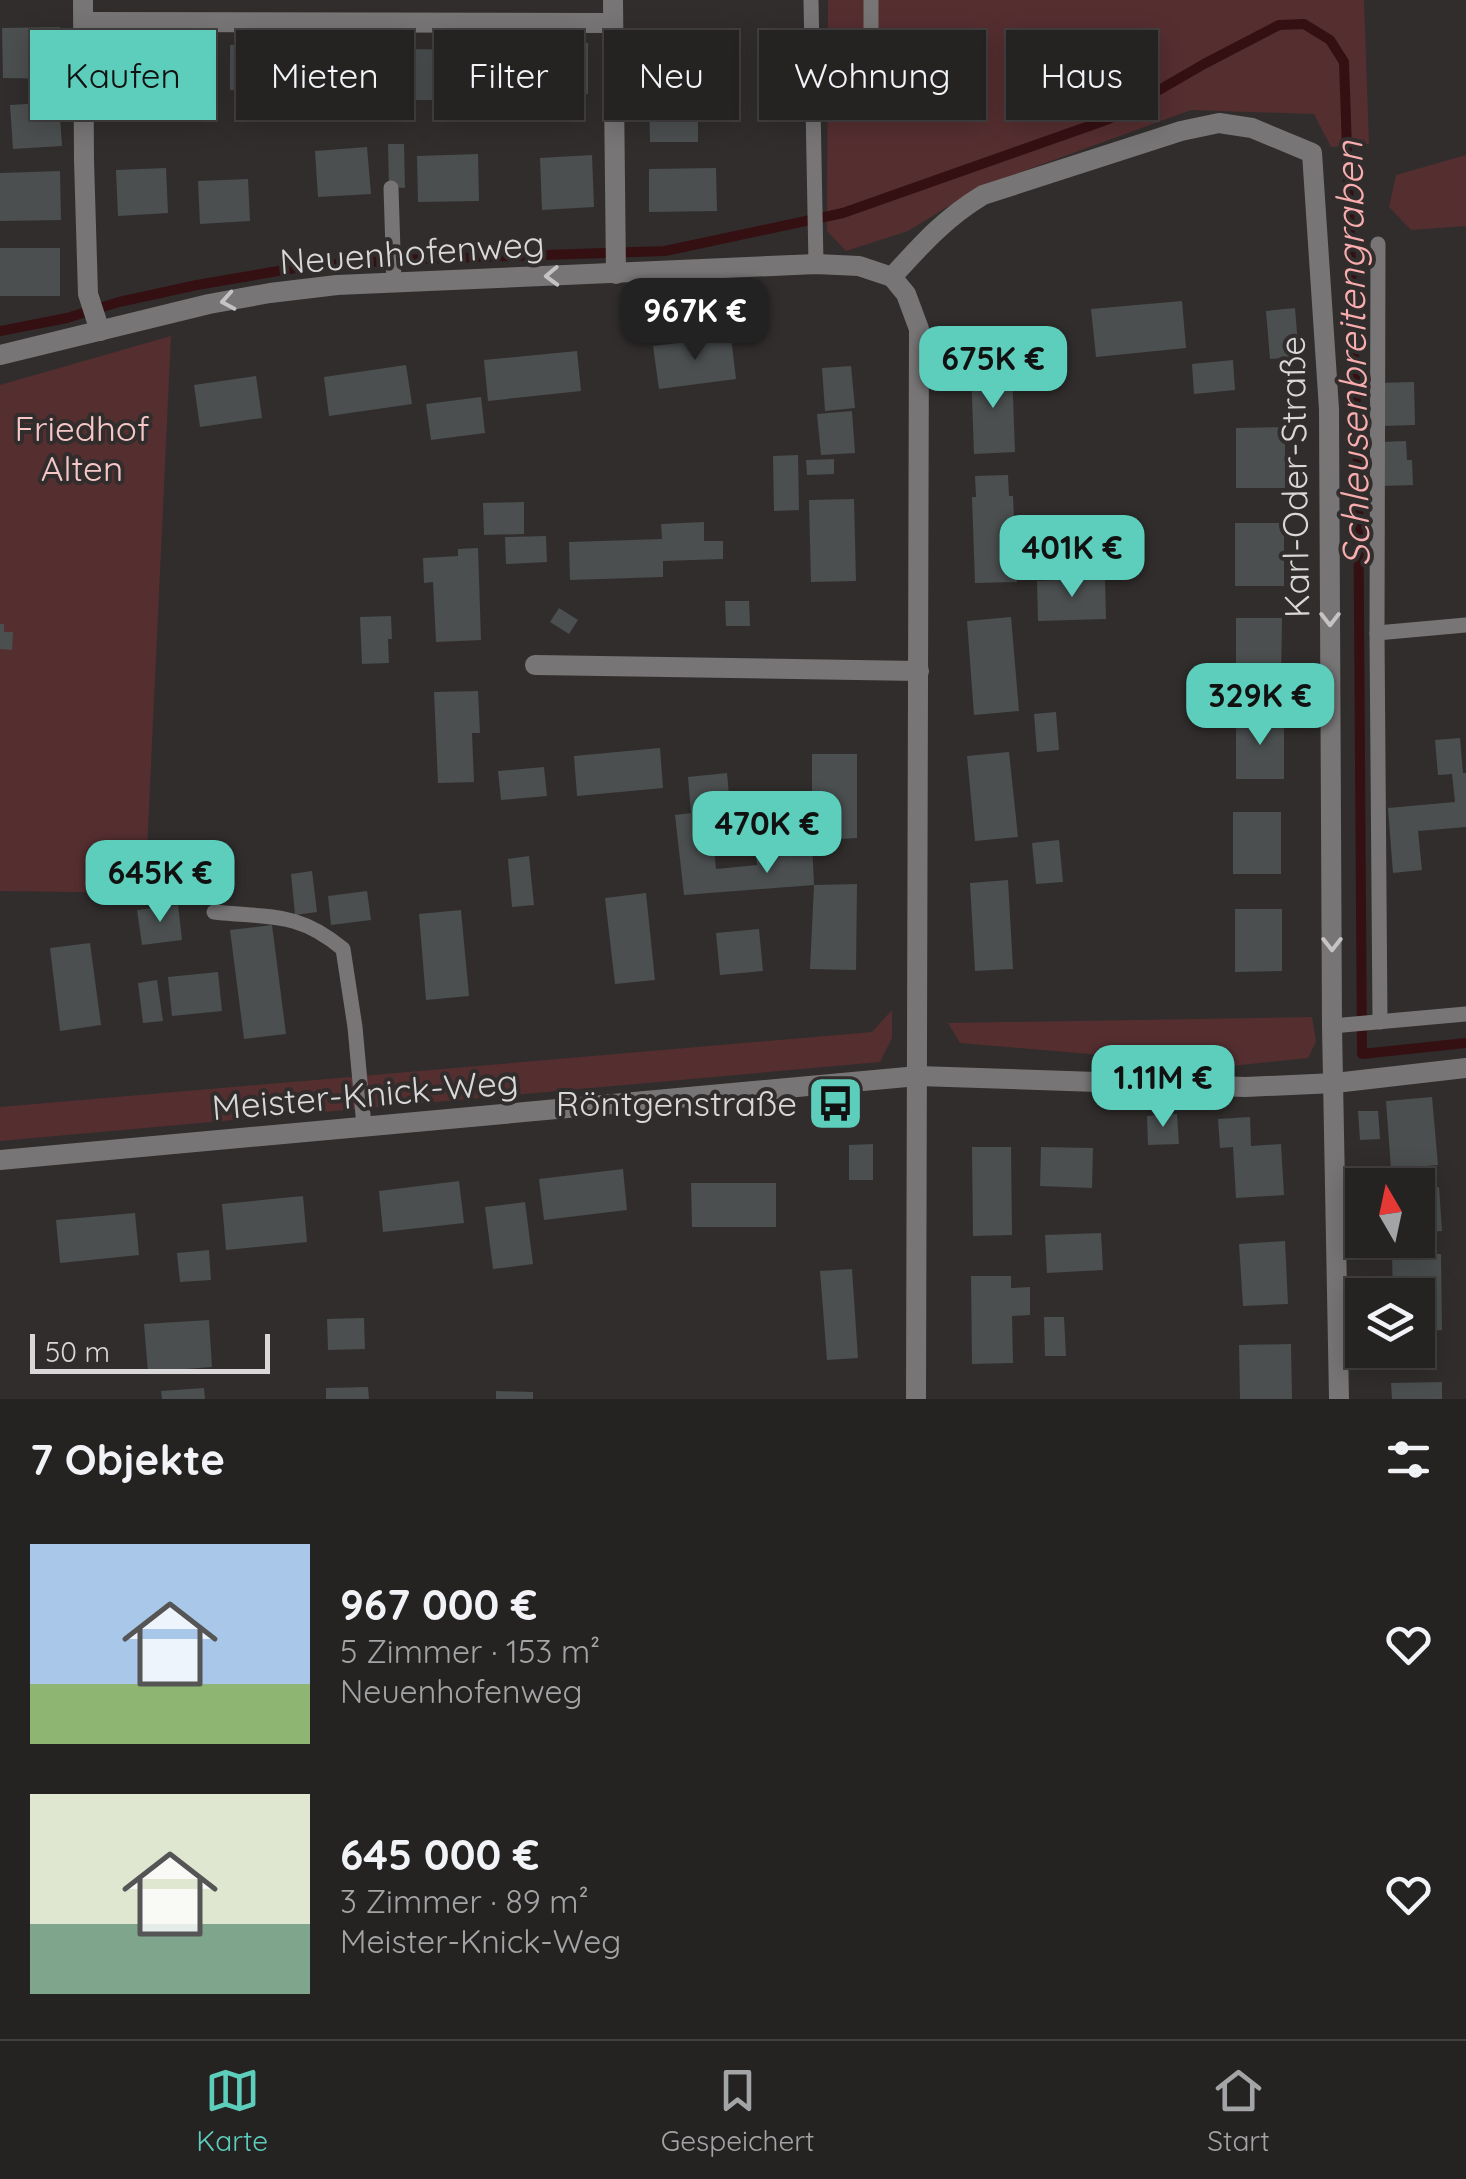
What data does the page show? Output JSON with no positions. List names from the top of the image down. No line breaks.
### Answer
{"streets":{"street":["Neuenhofenweg","Karl-Oder-Straße","Meister-Knick-Weg"]},"crossings":[["Neuenhofenweg","Karl-Oder-Straße"],["Karl-Oder-Straße","Meister-Knick-Weg"]],"one_way":["Neuenhofenweg"],"water":["Schleusenbreitengraben"],"parks":["Friedhof Alten"],"places":{"bus stop":["Röntgenstraße"]},"scale_bar":"50 m","north":"top","page":{"chip":["Kaufen","Mieten","Filter","Neu","Wohnung","Haus"],"price":["967K €","675K €","401K €","329K €","470K €","645K €","1.11M €"],"scale":"50 m","heading":"7 Objekte","list":[{"name":"967 000 €","note":"5 Zimmer · 153 m² · Neuenhofenweg"},{"name":"645 000 €","note":"3 Zimmer · 89 m² · Meister-Knick-Weg"}],"tabs":["Karte","Gespeichert","Start"]}}
